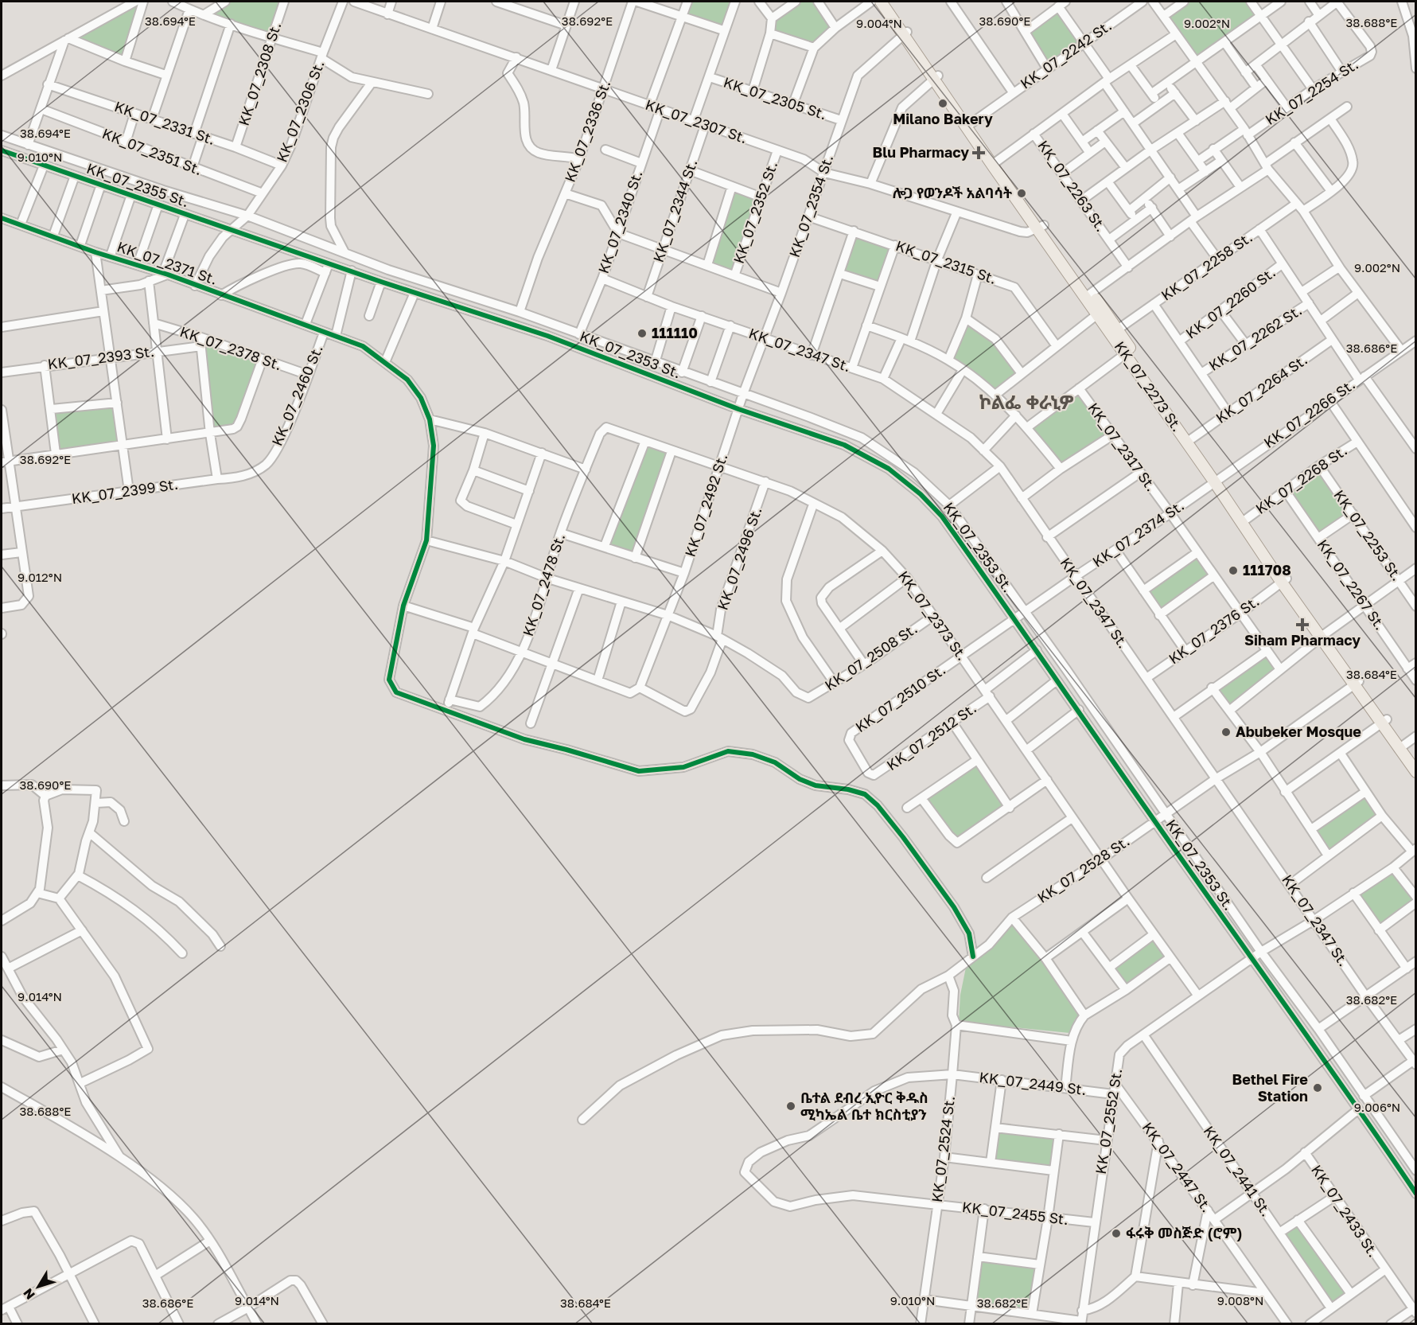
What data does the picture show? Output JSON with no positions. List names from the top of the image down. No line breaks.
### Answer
{"streets":{"main road":["KK_07_2273 St."],"street":["KK_07_2242 St.","KK_07_2308 St.","KK_07_2254 St.","KK_07_2305 St.","KK_07_2306 St.","KK_07_2307 St.","KK_07_2331 St.","KK_07_2336 St.","KK_07_2351 St.","KK_07_2355 St.","KK_07_2263 St.","KK_07_2354 St.","KK_07_2344 St.","KK_07_2352 St.","KK_07_2340 St.","KK_07_2315 St.","KK_07_2371 St.","KK_07_2258 St.","KK_07_2260 St.","KK_07_2262 St.","KK_07_2378 St.","KK_07_2347 St.","KK_07_2353 St.","KK_07_2393 St.","KK_07_2264 St.","KK_07_2460 St.","KK_07_2266 St.","KK_07_2317 St.","KK_07_2268 St.","KK_07_2399 St.","KK_07_2492 St.","KK_07_2374 St.","KK_07_2253 St.","KK_07_2496 St.","KK_07_2478 St.","KK_07_2267 St.","KK_07_2373 St.","KK_07_2376 St.","KK_07_2508 St.","KK_07_2510 St.","KK_07_2512 St.","KK_07_2528 St.","KK_07_2449 St.","KK_07_2552 St.","KK_07_2524 St.","KK_07_2447 St.","KK_07_2441 St.","KK_07_2433 St.","KK_07_2455 St."]},"crossings":[["KK_07_2242 St.","KK_07_2273 St."],["KK_07_2308 St.","KK_07_2331 St."],["KK_07_2305 St.","KK_07_2354 St."],["KK_07_2306 St.","KK_07_2331 St."],["KK_07_2306 St.","KK_07_2351 St."],["KK_07_2306 St.","KK_07_2355 St."],["KK_07_2306 St.","KK_07_2371 St."],["KK_07_2306 St.","KK_07_2353 St."],["KK_07_2307 St.","KK_07_2336 St."],["KK_07_2307 St.","KK_07_2354 St."],["KK_07_2307 St.","KK_07_2344 St."],["KK_07_2307 St.","KK_07_2352 St."],["KK_07_2307 St.","KK_07_2340 St."],["KK_07_2307 St.","KK_07_2273 St."],["KK_07_2336 St.","KK_07_2340 St."],["KK_07_2355 St.","KK_07_2353 St."],["KK_07_2354 St.","KK_07_2315 St."],["KK_07_2354 St.","KK_07_2347 St."],["KK_07_2354 St.","KK_07_2353 St."],["KK_07_2354 St.","KK_07_2273 St."],["KK_07_2354 St.","KK_07_2492 St."],["KK_07_2344 St.","KK_07_2347 St."],["KK_07_2340 St.","KK_07_2347 St."],["KK_07_2340 St.","KK_07_2353 St."],["KK_07_2371 St.","KK_07_2460 St."],["KK_07_2258 St.","KK_07_2273 St."],["KK_07_2378 St.","KK_07_2460 St."],["KK_07_2347 St.","KK_07_2353 St."],["KK_07_2347 St.","KK_07_2374 St."],["KK_07_2347 St.","KK_07_2376 St."],["KK_07_2347 St.","KK_07_2528 St."],["KK_07_2347 St.","KK_07_2552 St."],["KK_07_2353 St.","KK_07_2492 St."],["KK_07_2353 St.","KK_07_2374 St."],["KK_07_2353 St.","KK_07_2510 St."],["KK_07_2353 St.","KK_07_2512 St."],["KK_07_2353 St.","KK_07_2528 St."],["KK_07_2353 St.","KK_07_2552 St."],["KK_07_2273 St.","KK_07_2264 St."],["KK_07_2273 St.","KK_07_2266 St."],["KK_07_2273 St.","KK_07_2268 St."],["KK_07_2273 St.","KK_07_2374 St."],["KK_07_2273 St.","KK_07_2376 St."],["KK_07_2273 St.","KK_07_2528 St."],["KK_07_2460 St.","KK_07_2399 St."],["KK_07_2266 St.","KK_07_2374 St."],["KK_07_2317 St.","KK_07_2374 St."],["KK_07_2317 St.","KK_07_2376 St."],["KK_07_2268 St.","KK_07_2253 St."],["KK_07_2268 St.","KK_07_2267 St."],["KK_07_2492 St.","KK_07_2496 St."],["KK_07_2492 St.","KK_07_2373 St."],["KK_07_2374 St.","KK_07_2510 St."],["KK_07_2496 St.","KK_07_2373 St."],["KK_07_2496 St.","KK_07_2508 St."],["KK_07_2478 St.","KK_07_2373 St."],["KK_07_2373 St.","KK_07_2508 St."],["KK_07_2373 St.","KK_07_2510 St."],["KK_07_2373 St.","KK_07_2512 St."],["KK_07_2373 St.","KK_07_2528 St."],["KK_07_2373 St.","KK_07_2552 St."],["KK_07_2510 St.","KK_07_2512 St."],["KK_07_2528 St.","KK_07_2524 St."],["KK_07_2449 St.","KK_07_2552 St."],["KK_07_2449 St.","KK_07_2524 St."],["KK_07_2449 St.","KK_07_2455 St."],["KK_07_2552 St.","KK_07_2447 St."],["KK_07_2552 St.","KK_07_2441 St."],["KK_07_2552 St.","KK_07_2455 St."],["KK_07_2524 St.","KK_07_2455 St."]],"districts":["ኮልፌ ቀራኒዎ"],"places":{"other":["Milano Bakery","ሎጋ የወንዶች አልባሳት","111110","111708","Abubeker Mosque","Bethel Fire Station","ቤተል ደብረ ኢዮር ቅዱስ ሚካኤል ቤተ ክርስቲያን","ፋሩቅ መስጅድ (ሮም)"],"health":["Blu Pharmacy","Siham Pharmacy"]},"north":"bottom left","coordinates":["38.694°E","38.692°E","38.690°E","38.688°E","9.004°N","9.002°N","9.010°N","38.686°E","9.012°N","38.684°E","9.014°N","38.682°E","9.006°N","9.008°N"]}
